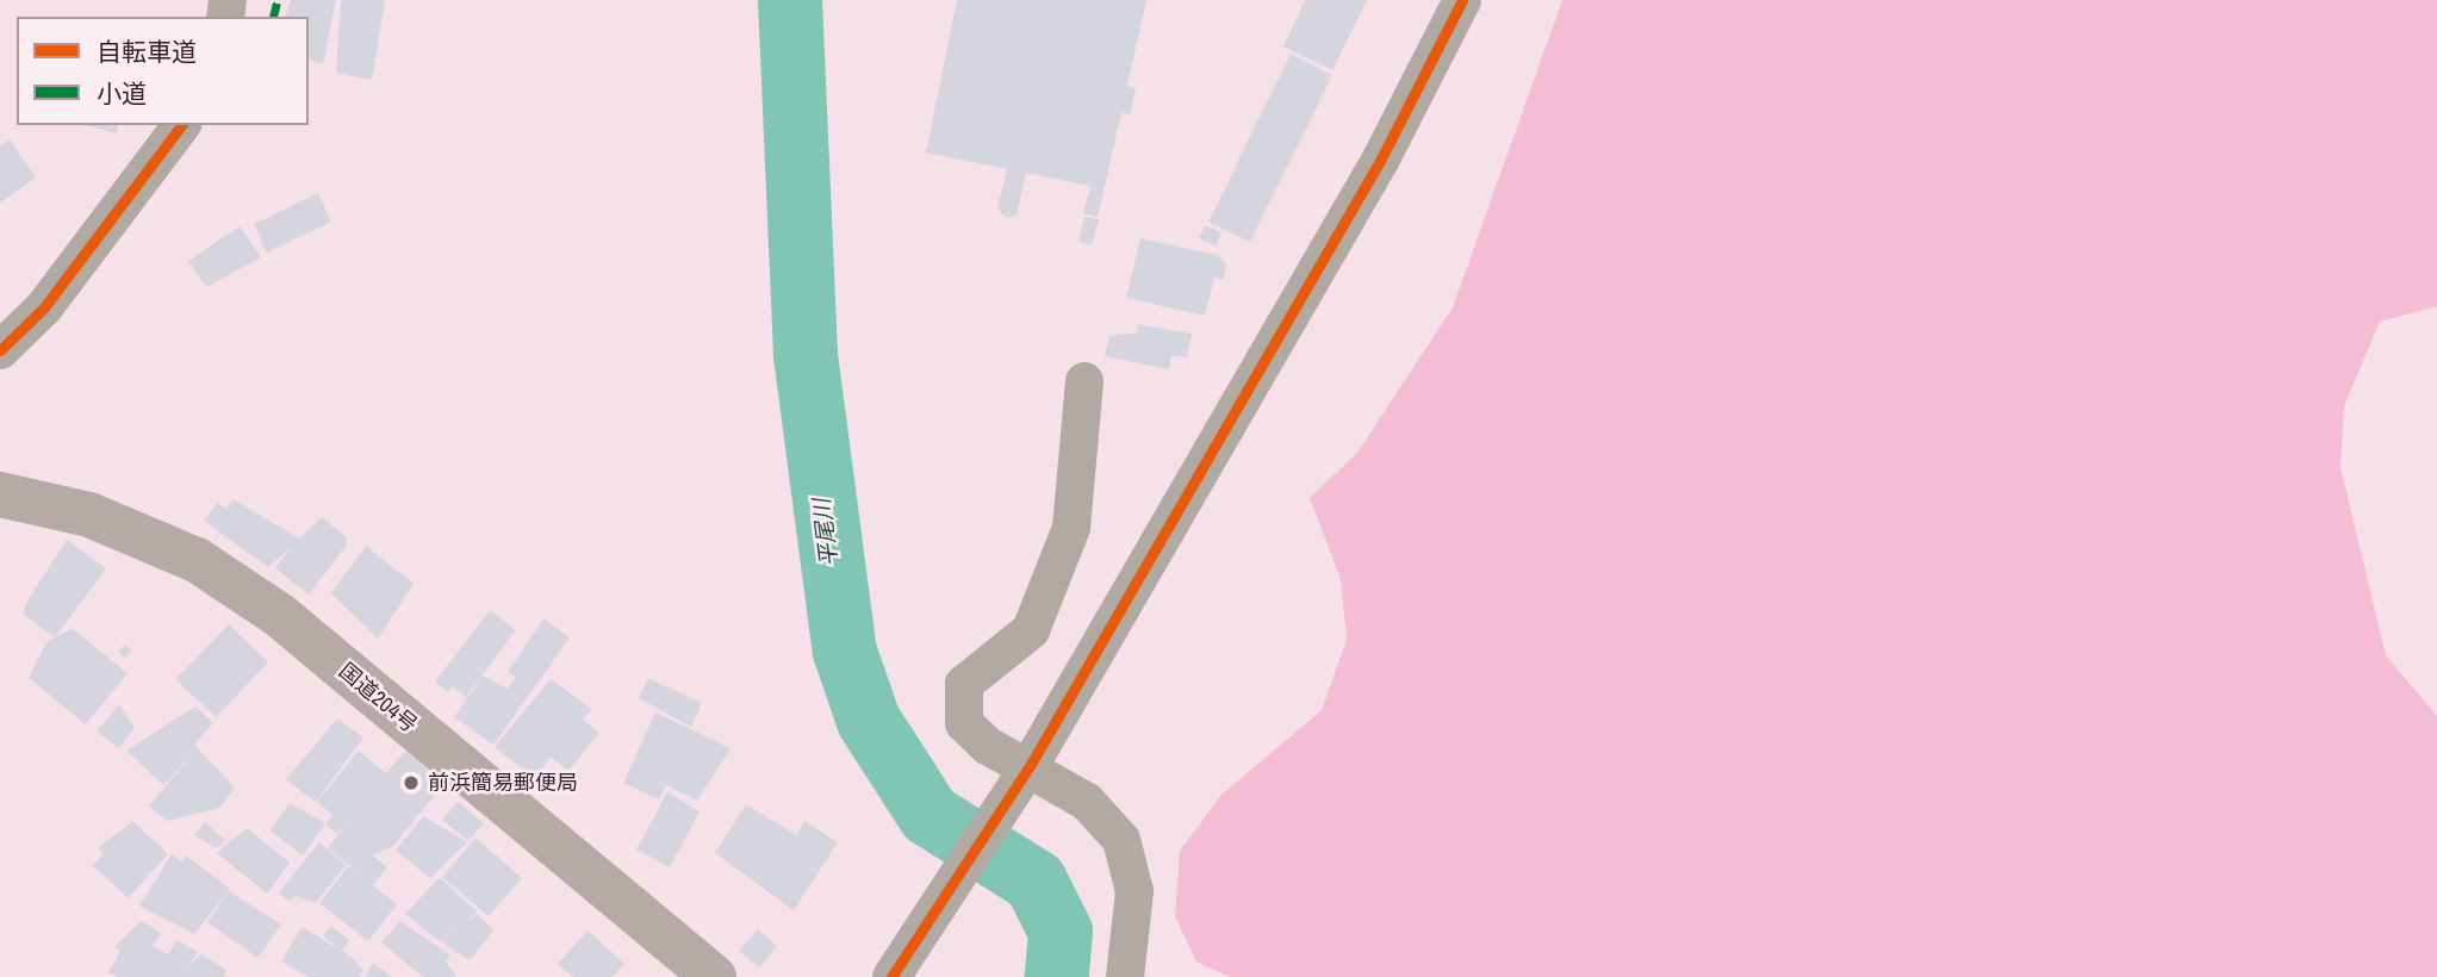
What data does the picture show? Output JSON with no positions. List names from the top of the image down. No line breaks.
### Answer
{"streets":{"highway":["国道204号"]},"water":["平尾川"],"places":["前浜簡易郵便局"],"legend":["自転車道","小道"]}
